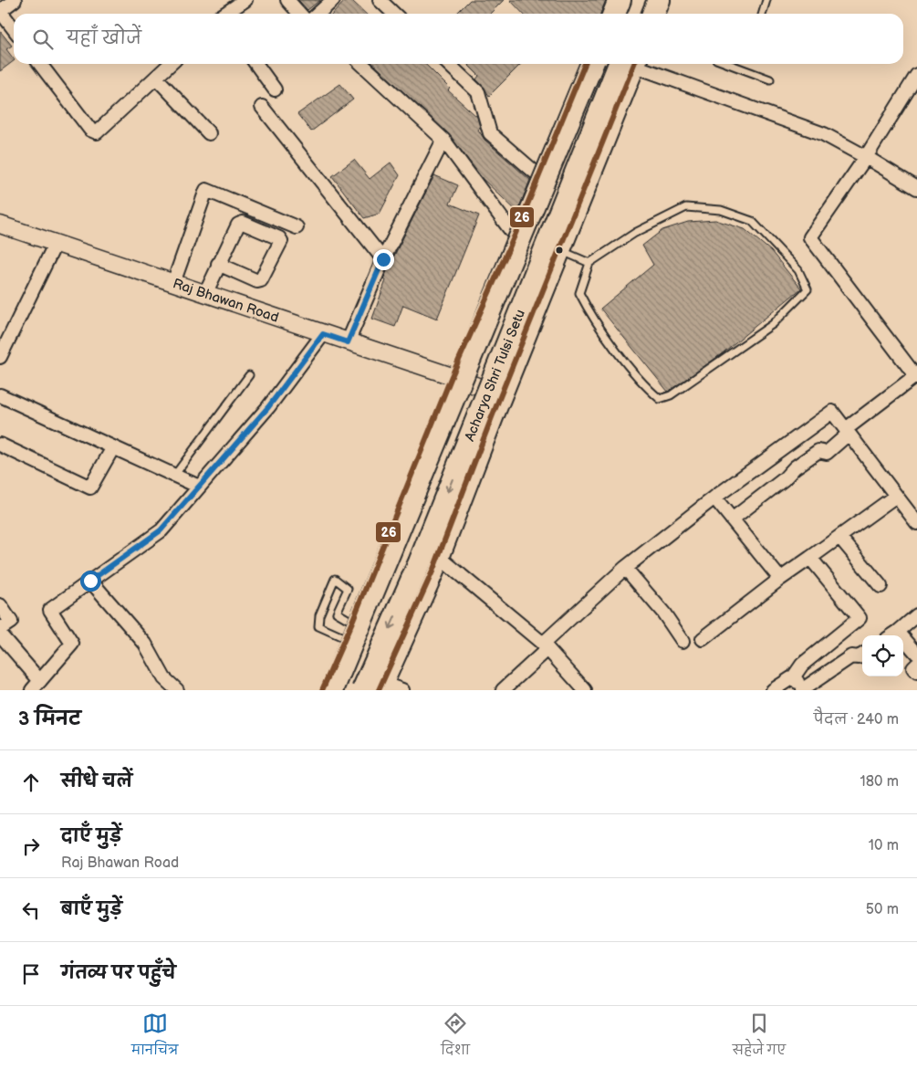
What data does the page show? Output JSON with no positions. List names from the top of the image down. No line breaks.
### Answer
{"streets":{"highway":["Acharya Shri Tulsi Setu"],"street":["Raj Bhawan Road"]},"lines":["transit line 26"],"page":{"search":"यहाँ खोजें","heading":["3 मिनट","पैदल · 240 m"],"list":[["सीधे चलें","180 m"],["दाएँ मुड़ें","Raj Bhawan Road","10 m"],["बाएँ मुड़ें","50 m"],"गंतव्य पर पहुँचे"],"nav":["मानचित्र","दिशा","सहेजे गए"]}}
